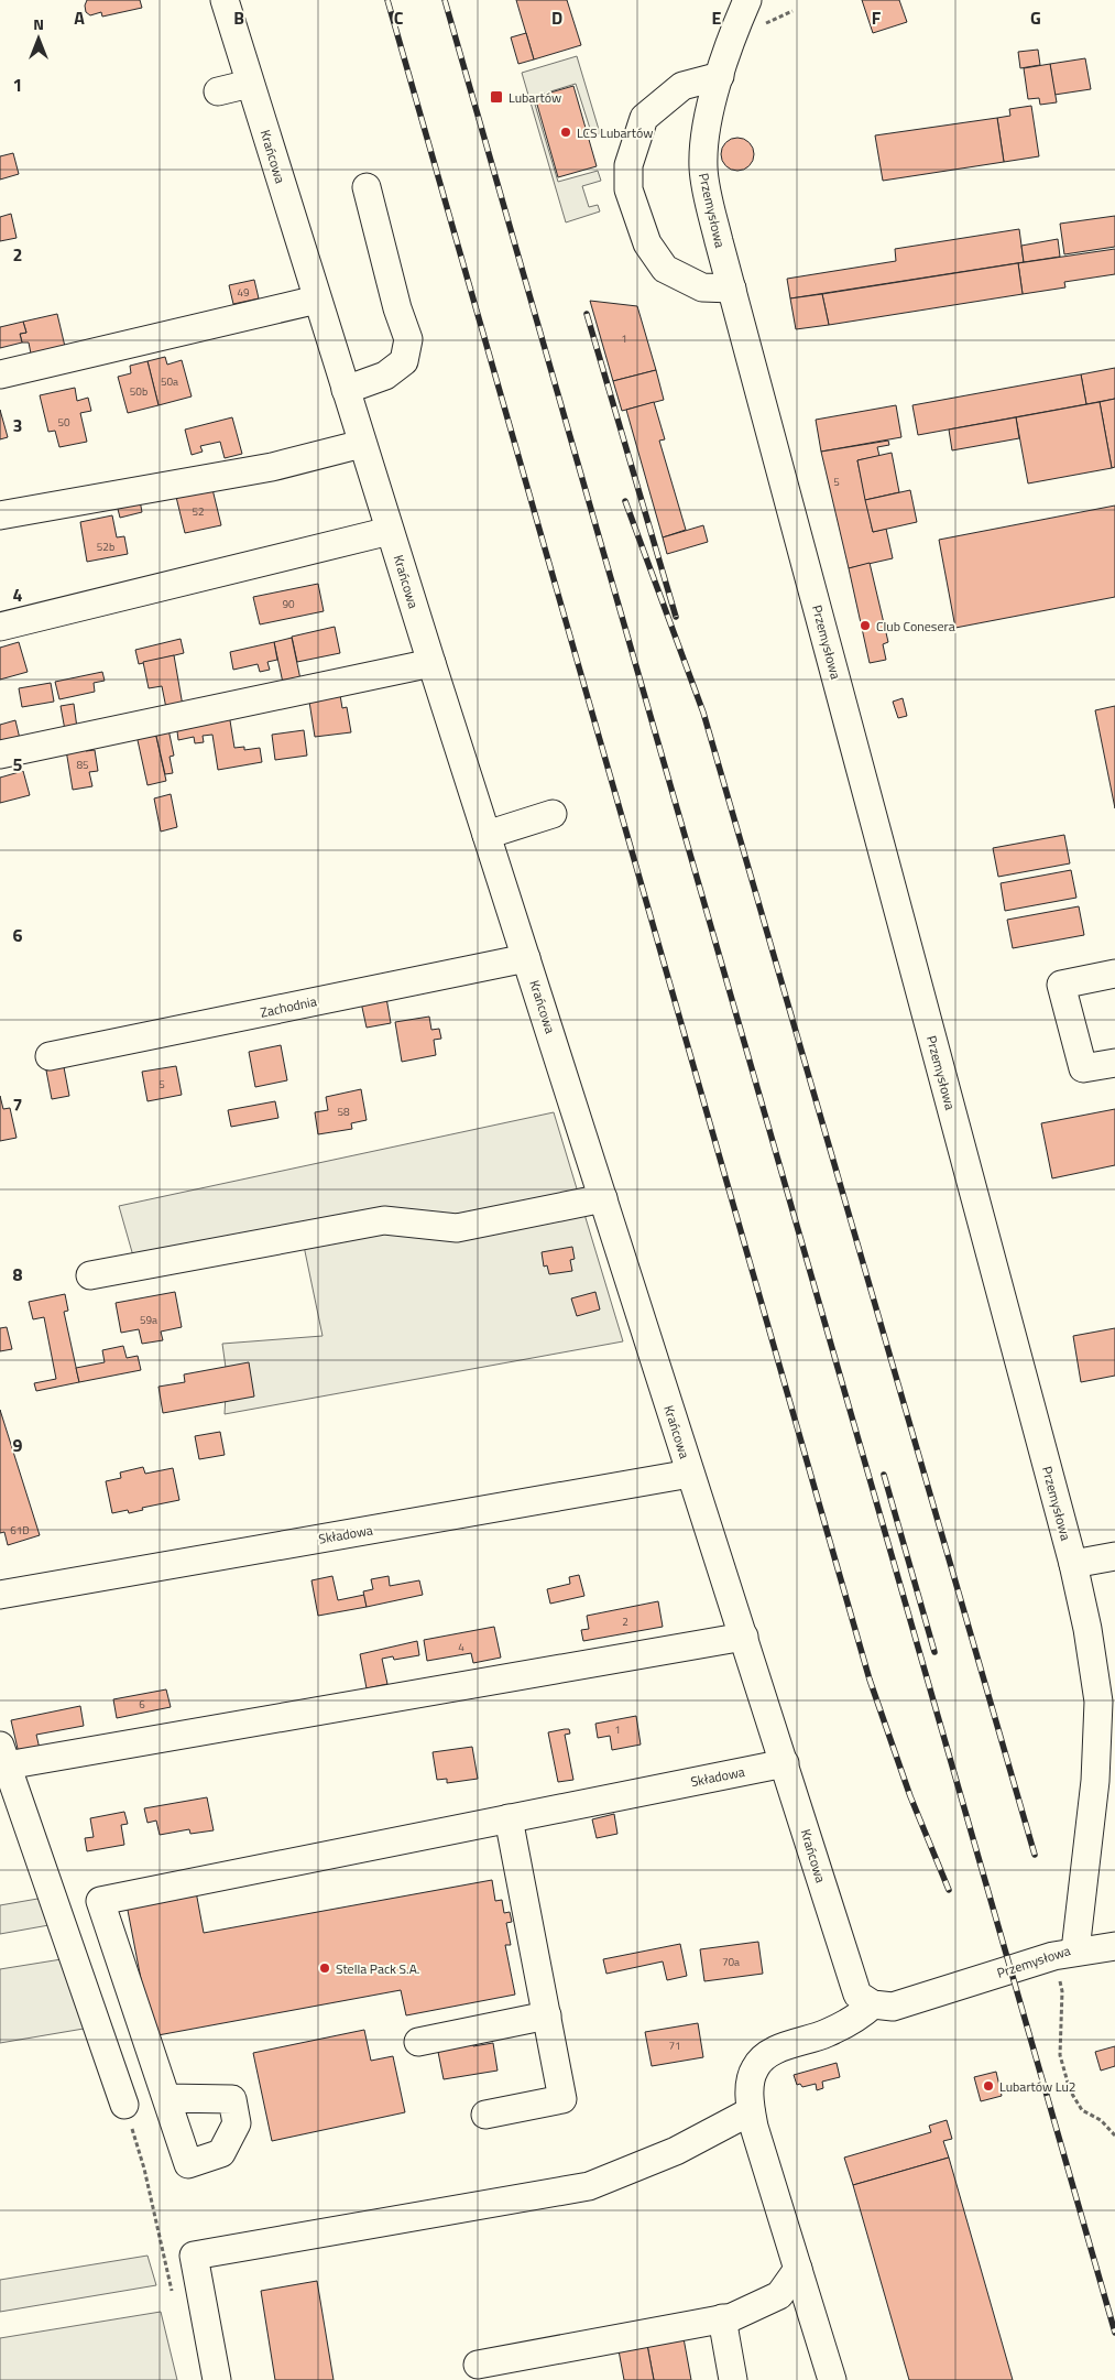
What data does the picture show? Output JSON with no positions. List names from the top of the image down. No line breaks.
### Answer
{"streets":{"street":["Krańcowa","Przemysłowa","Zachodnia","Składowa"]},"crossings":[["Krańcowa","Przemysłowa"],["Krańcowa","Zachodnia"],["Krańcowa","Składowa"]],"places":{"transit":["Lubartów"],"other":["LCS Lubartów","Club Conesera","Stella Pack S.A.","Lubartów Lu2"]},"house_numbers":["49","1","50a","50b","50","5","52","52b","90","85","5","58","59a","61D","2","4","6","1","70a","71"],"north":"top","grid":{"columns":["A","B","C","D","E","F","G"],"rows":["1","2","3","4","5","6","7","8","9"]}}
